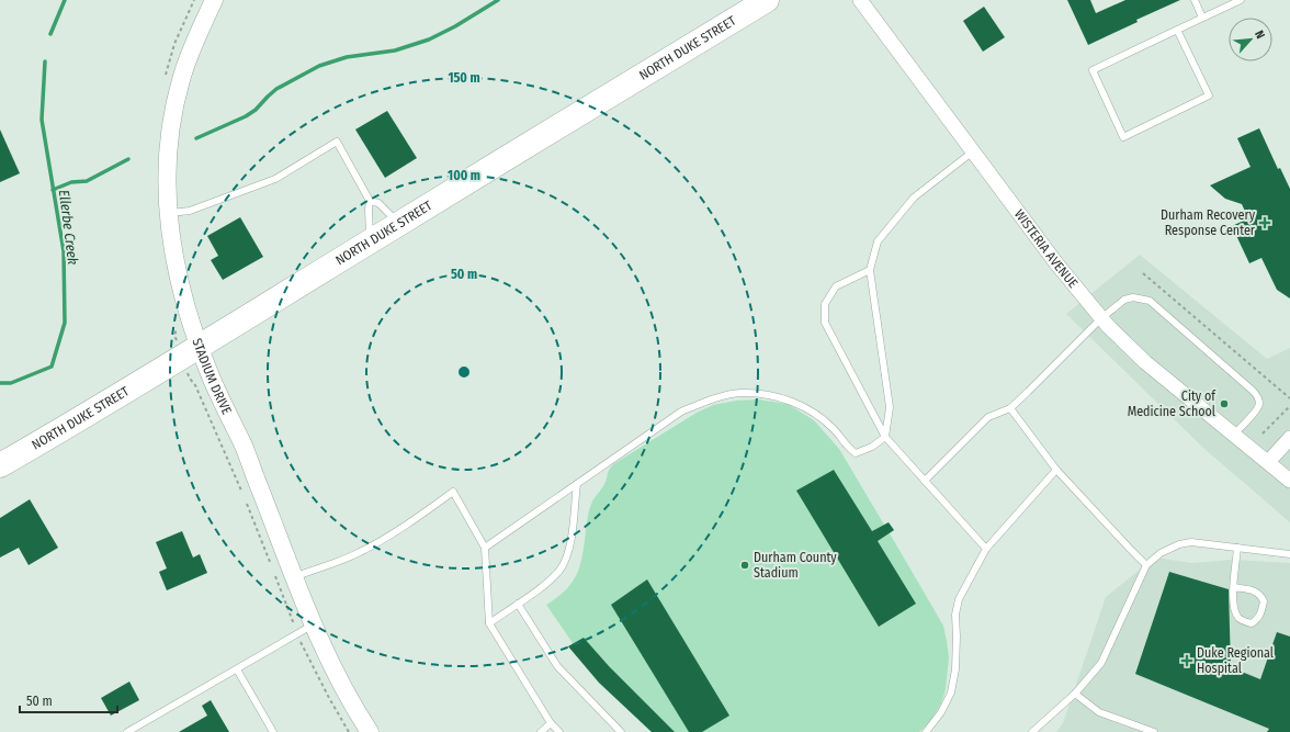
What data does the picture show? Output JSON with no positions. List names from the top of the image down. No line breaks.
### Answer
{"streets":{"highway":["NORTH DUKE STREET"],"street":["WISTERIA AVENUE","STADIUM DRIVE"]},"crossings":[["NORTH DUKE STREET","STADIUM DRIVE"]],"water":["Ellerbe Creek"],"places":{"health":["Durham Recovery Response Center","Duke Regional Hospital"],"other":["City of Medicine School","Durham County Stadium"]},"scale_bar":"50 m","north":"top right","rings":["150 m","100 m","50 m"]}
